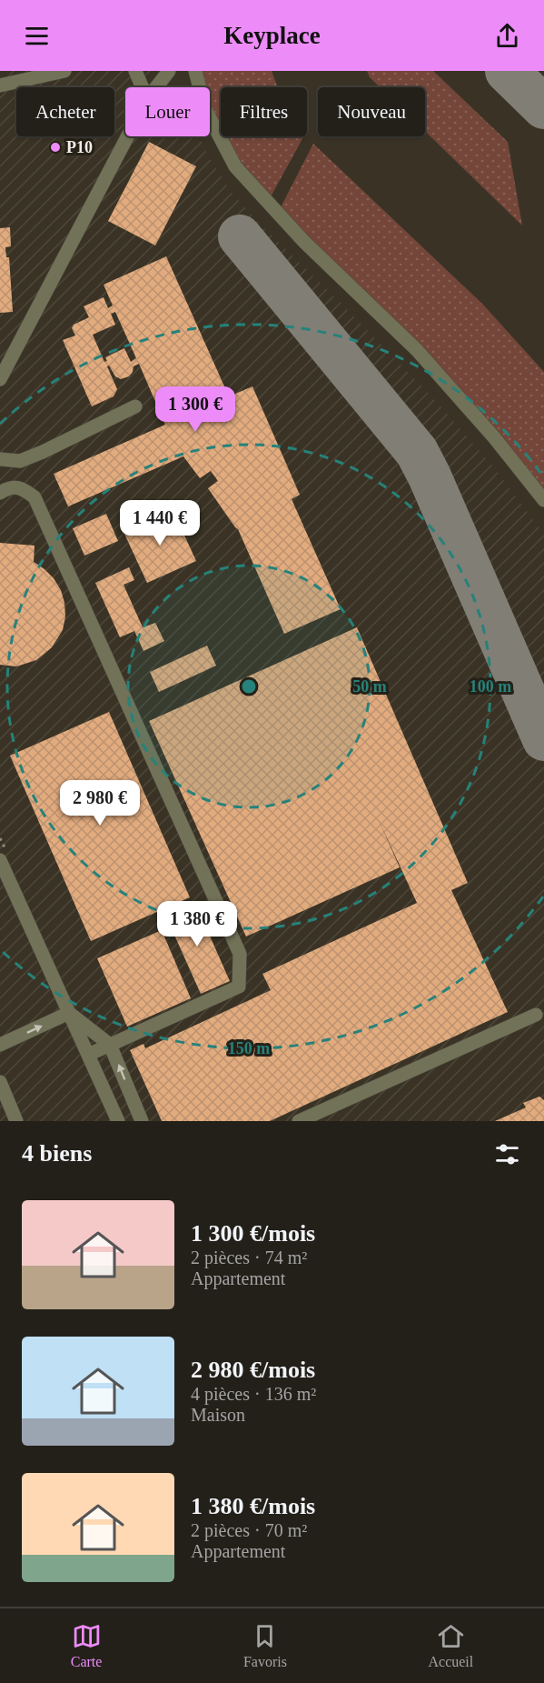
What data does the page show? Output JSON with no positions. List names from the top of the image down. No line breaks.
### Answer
{"places":["P10"],"page":{"header":"Keyplace","chip":["Acheter","Louer","Filtres","Nouveau"],"price":["1 300 €","1 440 €","2 980 €","1 380 €"],"heading":"4 biens","list":[{"name":"1 300 €/mois","note":"2 pièces · 74 m² · Appartement"},{"name":"2 980 €/mois","note":"4 pièces · 136 m² · Maison"},{"name":"1 380 €/mois","note":"2 pièces · 70 m² · Appartement"}],"tabs":["Carte","Favoris","Accueil"]},"rings":["50 m","100 m","150 m"]}
